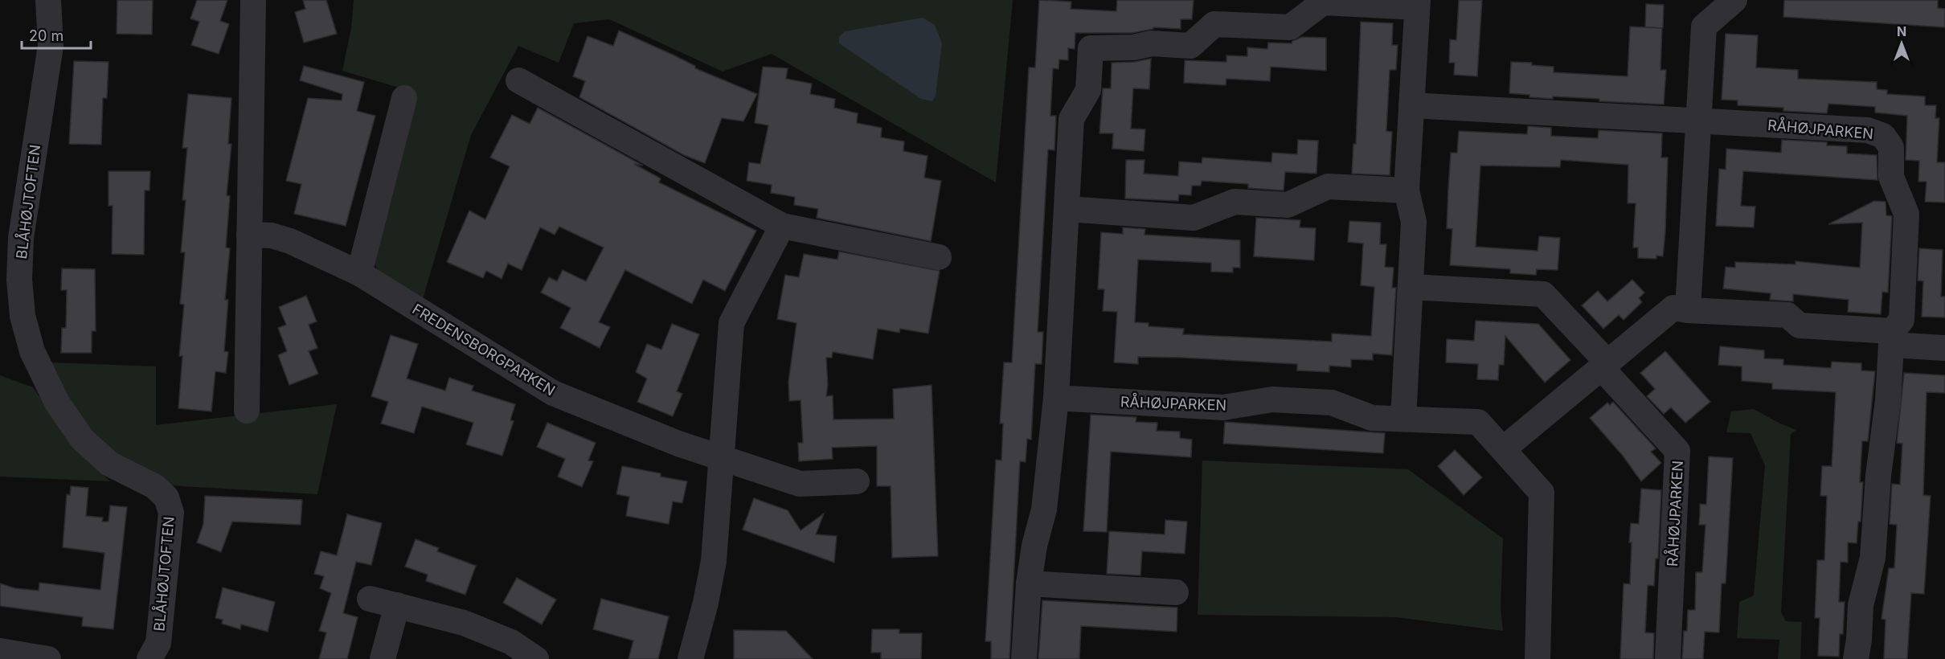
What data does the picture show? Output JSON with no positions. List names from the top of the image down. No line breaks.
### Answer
{"streets":{"street":["RÅHØJPARKEN","BLÅHØJTOFTEN","FREDENSBORGPARKEN"]},"scale_bar":"20 m","north":"top"}
